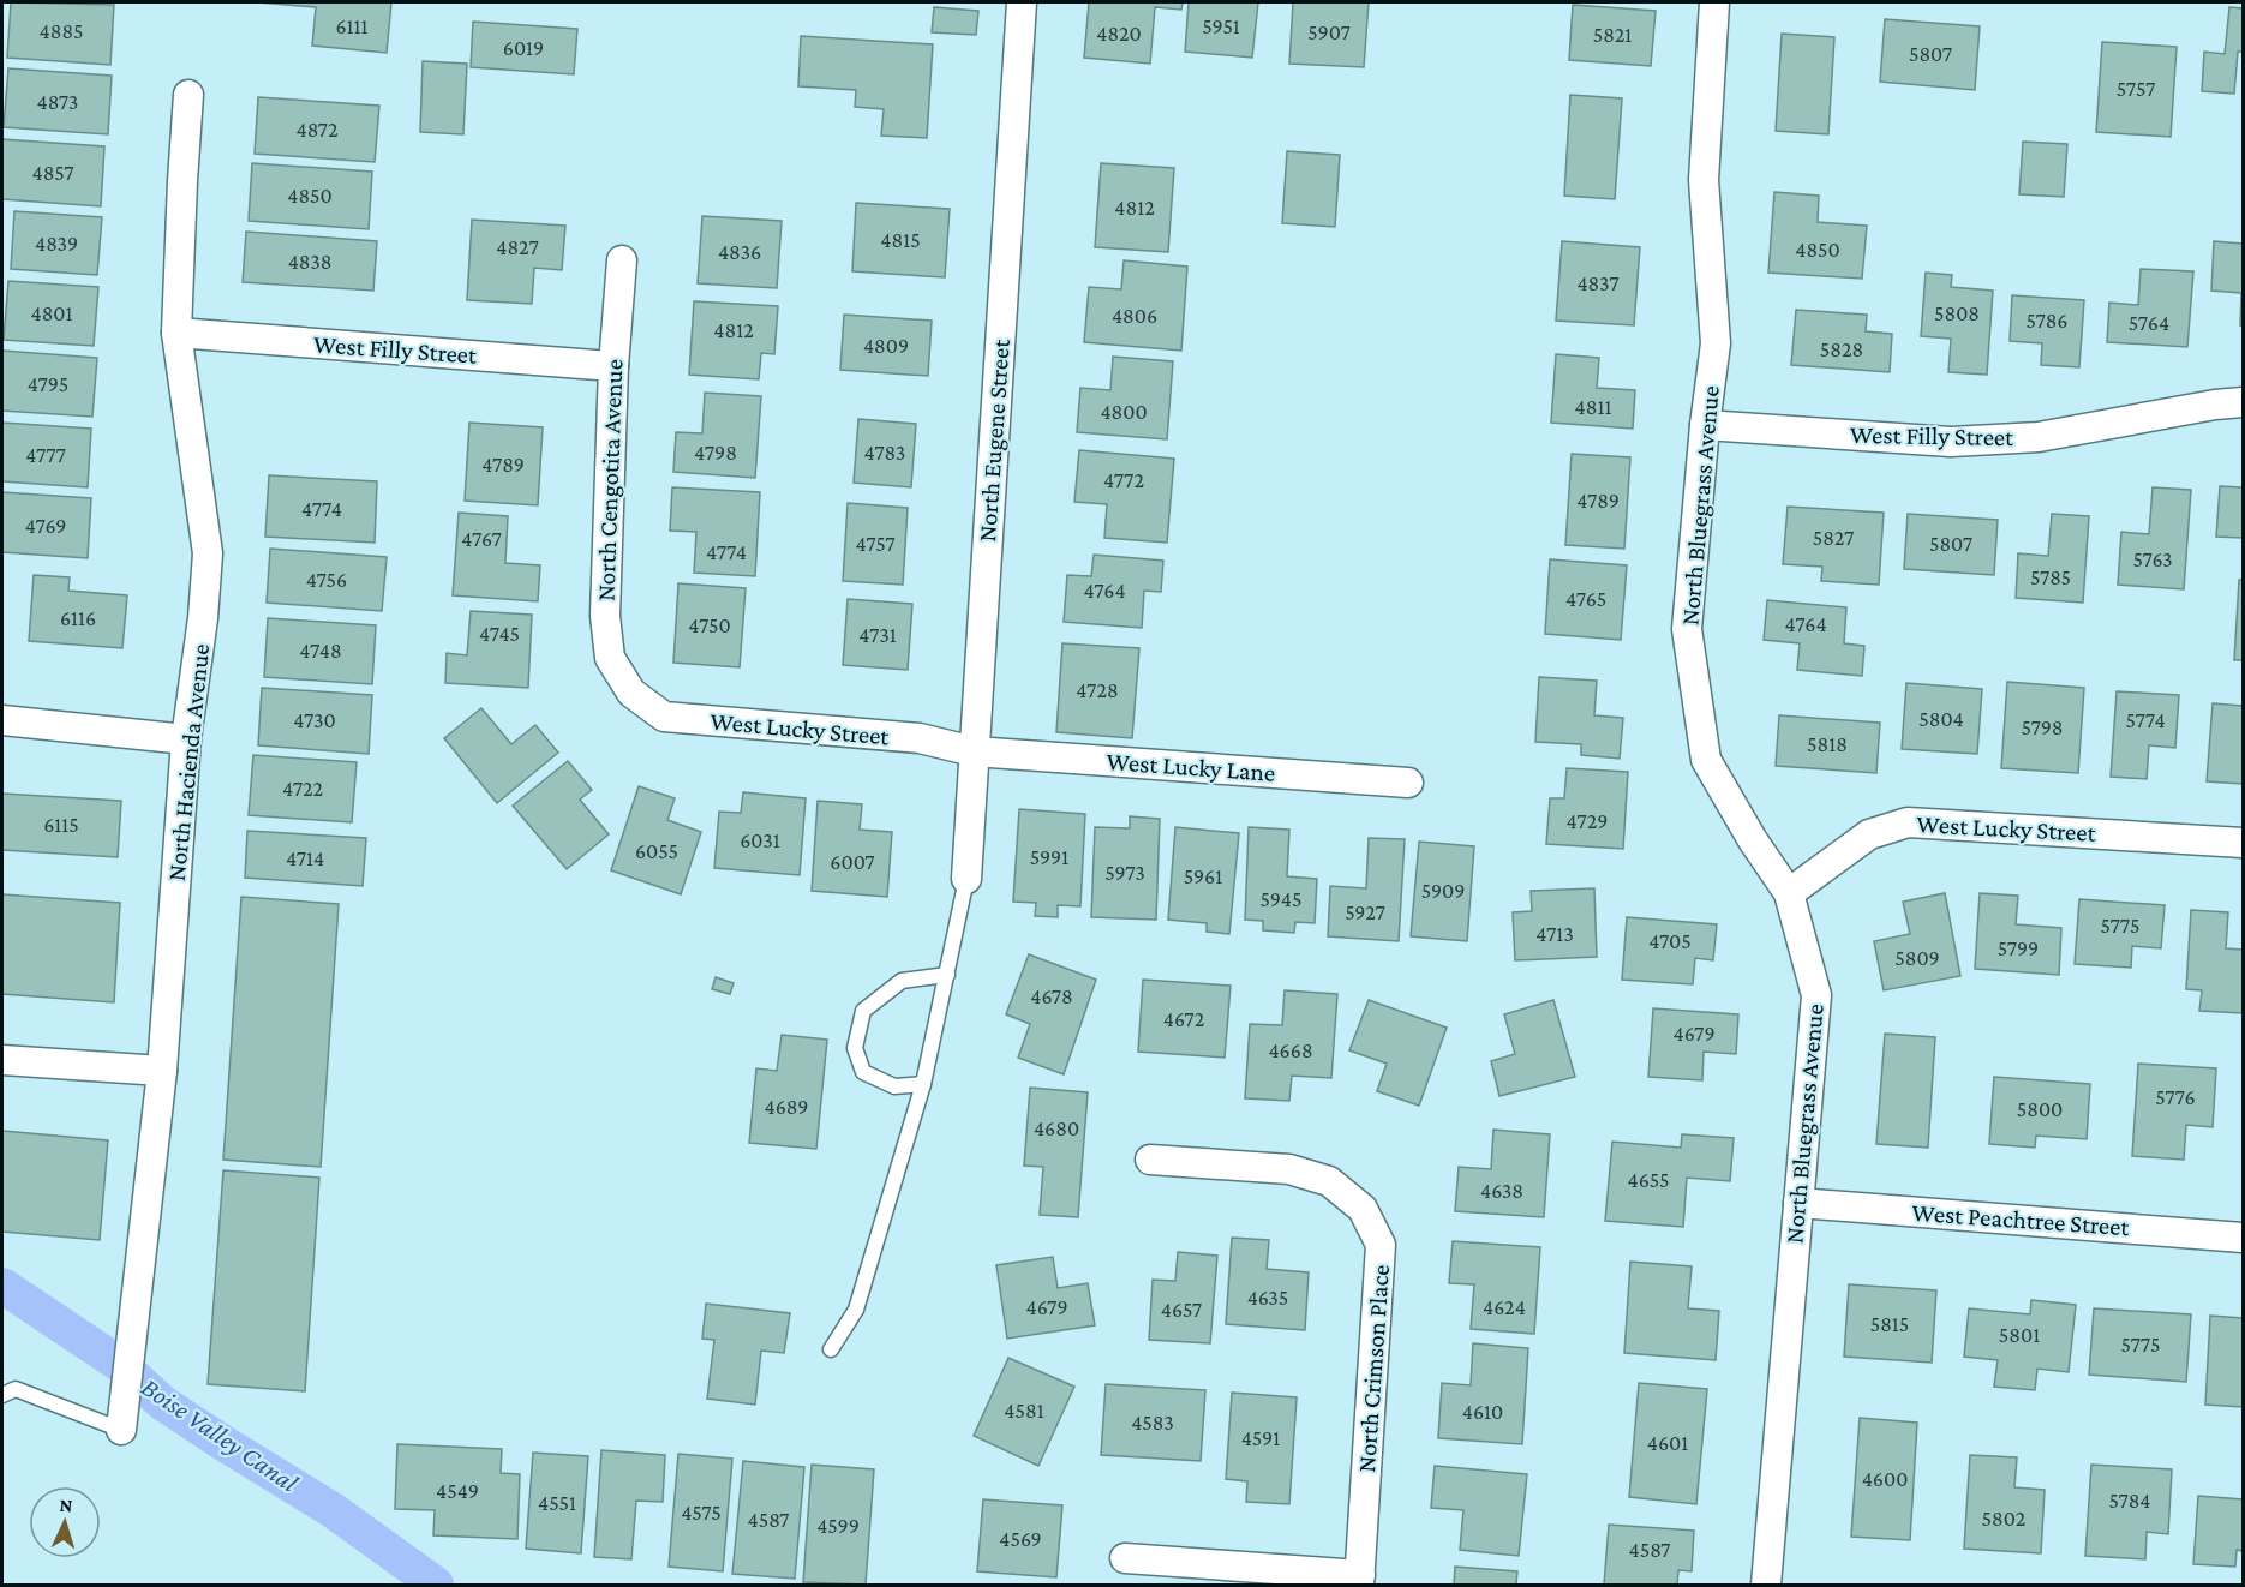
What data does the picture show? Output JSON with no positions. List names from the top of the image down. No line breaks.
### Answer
{"streets":{"street":["West Filly Street","North Eugene Street","North Cengotita Avenue","North Bluegrass Avenue","West Lucky Street","North Hacienda Avenue","West Lucky Lane","West Peachtree Street","North Crimson Place"]},"crossings":[["West Filly Street","North Cengotita Avenue"],["West Filly Street","North Bluegrass Avenue"],["West Filly Street","North Hacienda Avenue"],["North Eugene Street","West Lucky Street"],["North Eugene Street","West Lucky Lane"],["North Cengotita Avenue","West Lucky Street"],["North Bluegrass Avenue","West Lucky Street"],["North Bluegrass Avenue","West Peachtree Street"],["West Lucky Street","West Lucky Lane"]],"water":["Boise Valley Canal"],"house_numbers":["6111","5951","4885","5907","4820","5821","6019","5807","5757","4873","4872","4857","4850","4812","4815","4839","4827","4850","4836","4838","4837","4801","5808","4806","5786","5764","4812","4809","5828","4795","4811","4800","4798","4783","4777","4789","4772","4789","4774","4769","5827","4767","4757","5807","4774","5763","5785","4756","4764","4765","6116","4764","4750","4745","4731","4748","4728","5804","4730","5774","5798","5818","4722","4729","6115","6031","6055","5991","4714","6007","5973","5961","5909","5945","5927","5775","4713","4705","5799","5809","4678","4672","4679","4668","5776","4689","5800","4680","4655","4638","4635","4679","4624","4657","5815","5801","5775","4581","4610","4583","4591","4601","4600","4549","5784","4551","4575","5802","4587","4599","4569","4587"],"north":"top"}
